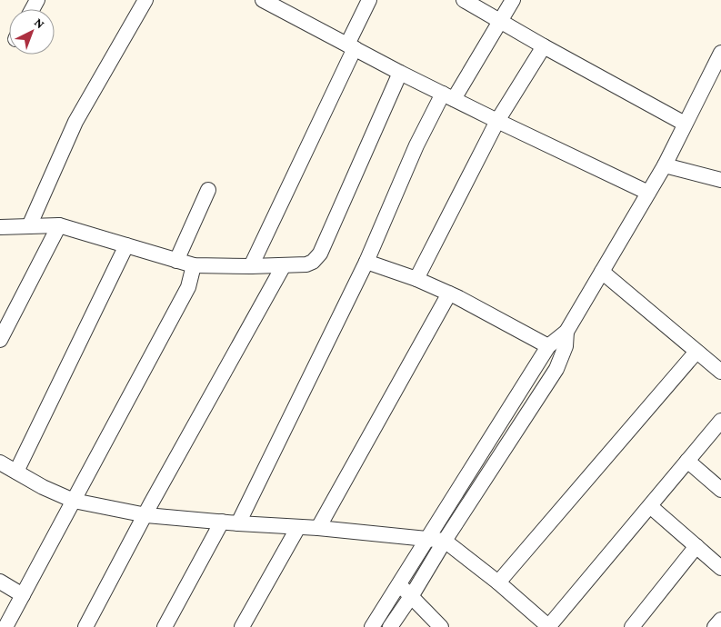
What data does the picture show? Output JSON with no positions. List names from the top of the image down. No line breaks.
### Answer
{"north":"top right"}
